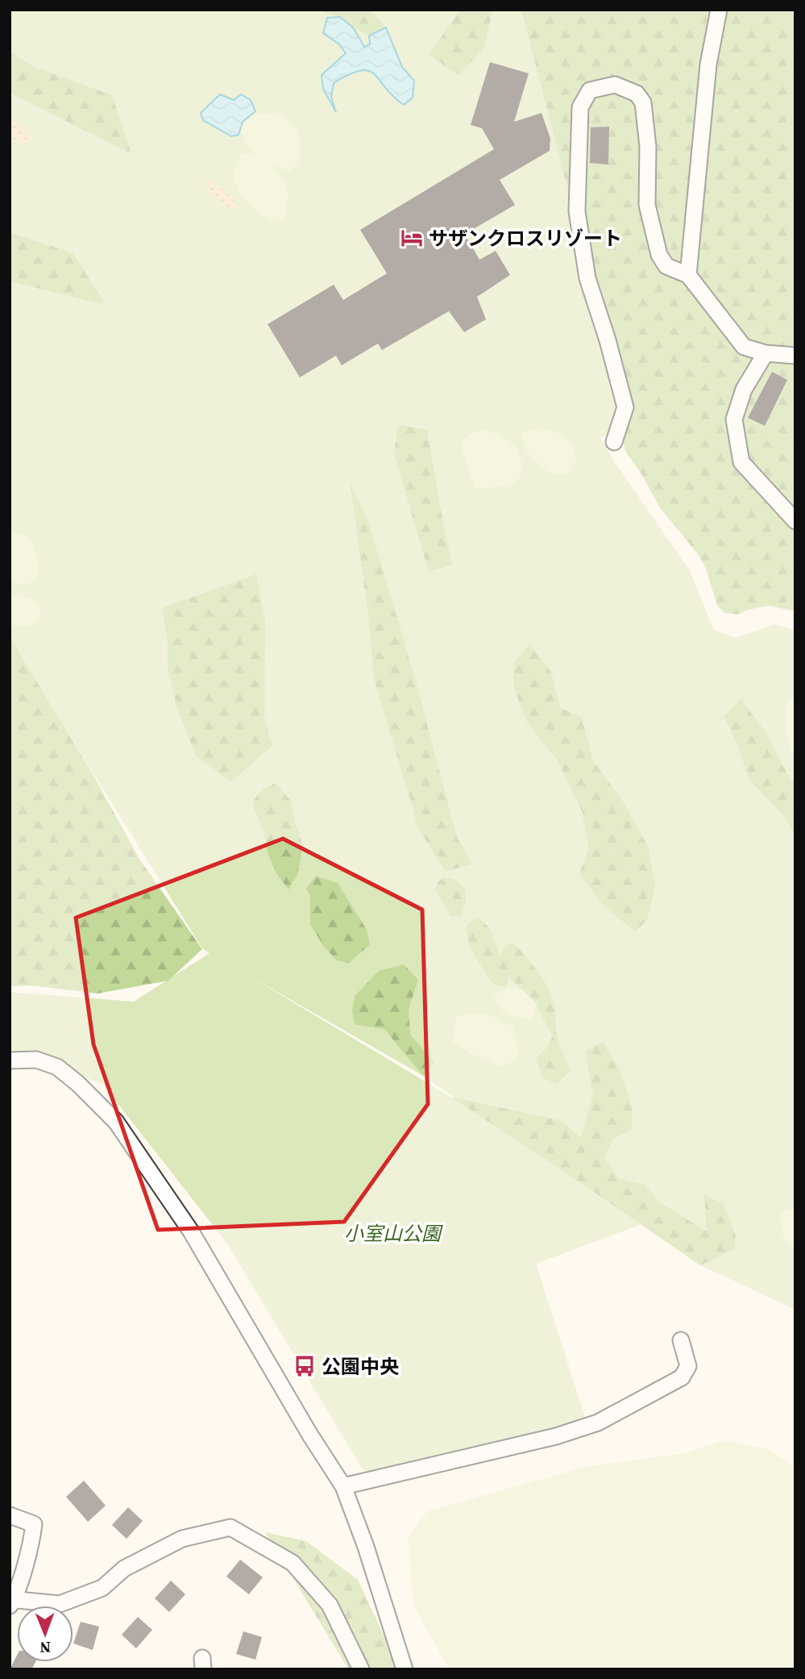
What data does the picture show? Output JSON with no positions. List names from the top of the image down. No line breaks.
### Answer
{"parks":["小室山公園"],"places":{"hotel":["サザンクロスリゾート"],"bus stop":["公園中央"]},"north":"bottom"}
